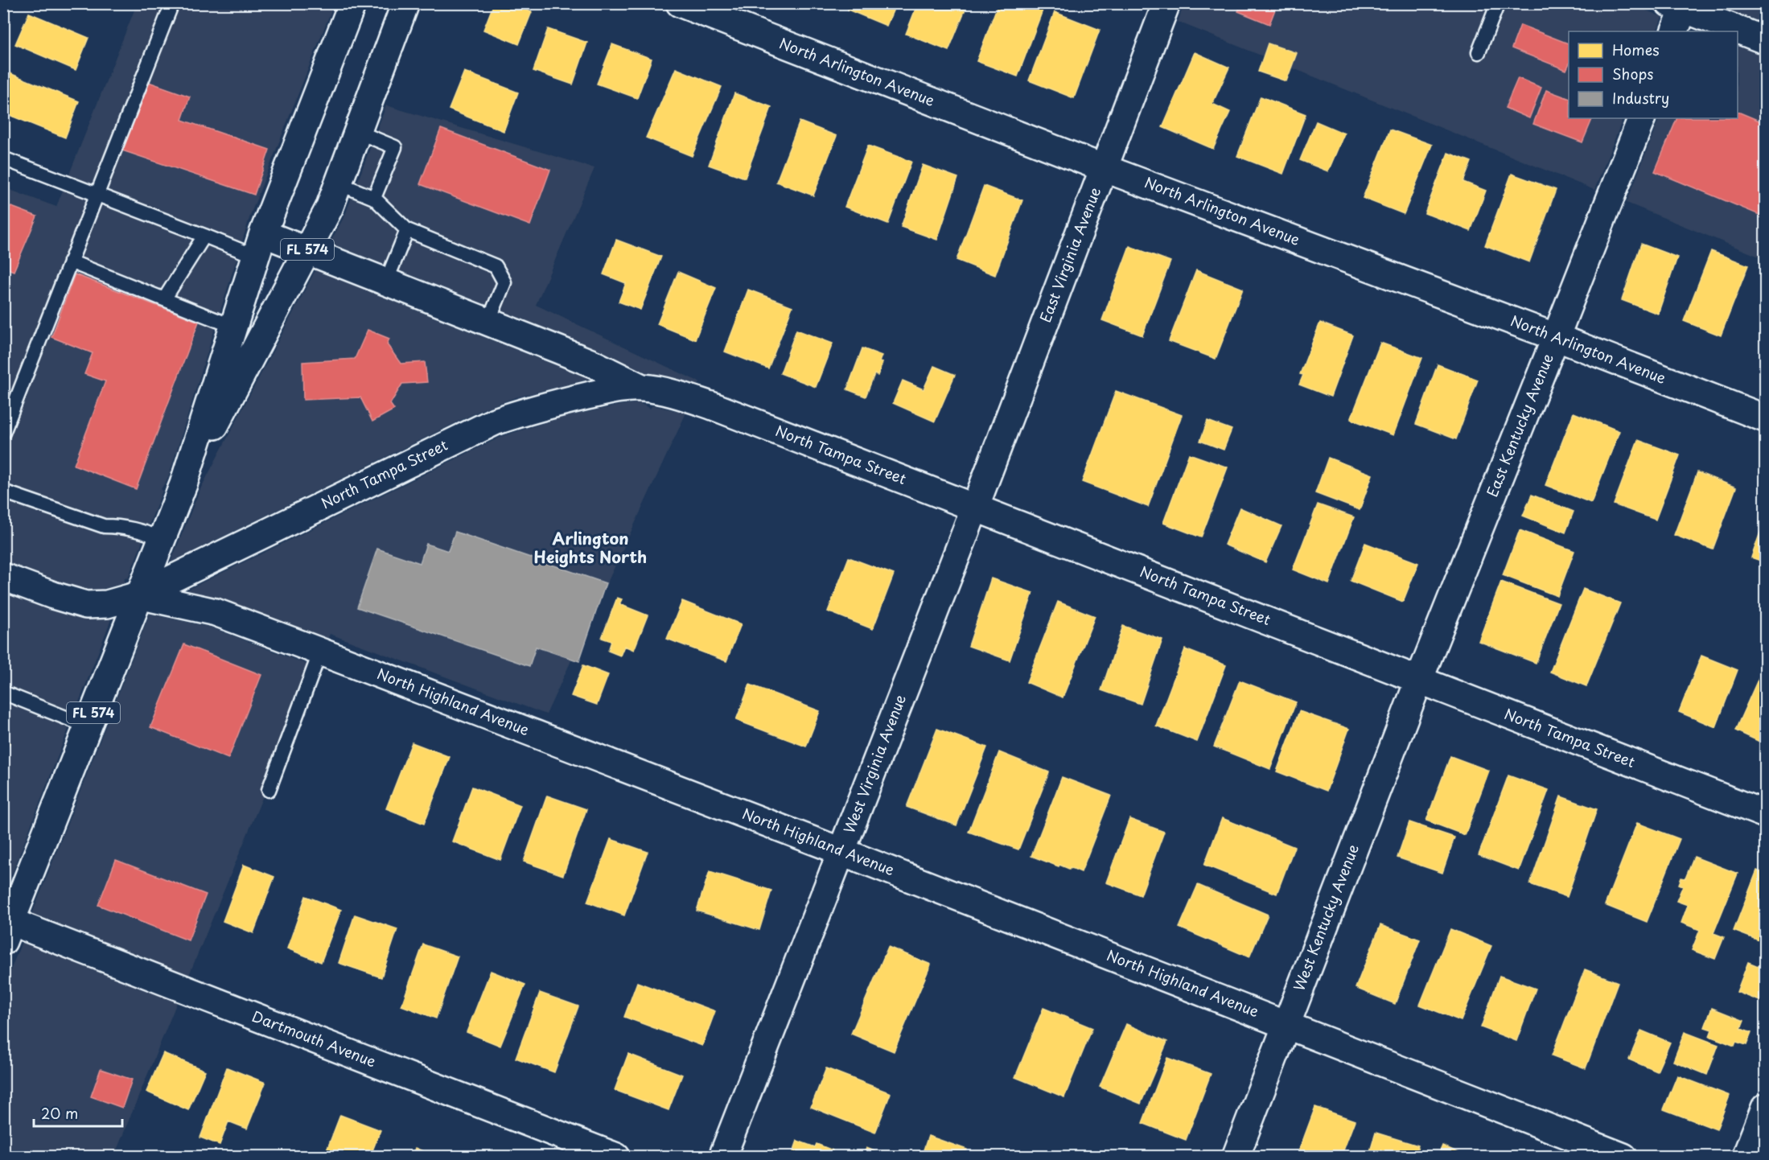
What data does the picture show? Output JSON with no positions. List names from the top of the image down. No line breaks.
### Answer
{"streets":{"street":["North Arlington Avenue","FL 574","East Virginia Avenue","East Kentucky Avenue","North Tampa Street","North Highland Avenue","West Virginia Avenue","West Kentucky Avenue","Dartmouth Avenue"]},"crossings":[["North Arlington Avenue","East Virginia Avenue"],["North Arlington Avenue","East Kentucky Avenue"],["FL 574","North Tampa Street"],["FL 574","North Highland Avenue"],["FL 574","Dartmouth Avenue"],["East Virginia Avenue","North Tampa Street"],["East Virginia Avenue","West Virginia Avenue"],["East Kentucky Avenue","North Tampa Street"],["East Kentucky Avenue","West Kentucky Avenue"],["North Tampa Street","North Highland Avenue"],["North Tampa Street","West Virginia Avenue"],["North Tampa Street","West Kentucky Avenue"],["North Highland Avenue","West Virginia Avenue"],["North Highland Avenue","West Kentucky Avenue"]],"districts":["Arlington Heights North"],"legend":["Homes","Shops","Industry"],"scale_bar":"20 m"}
